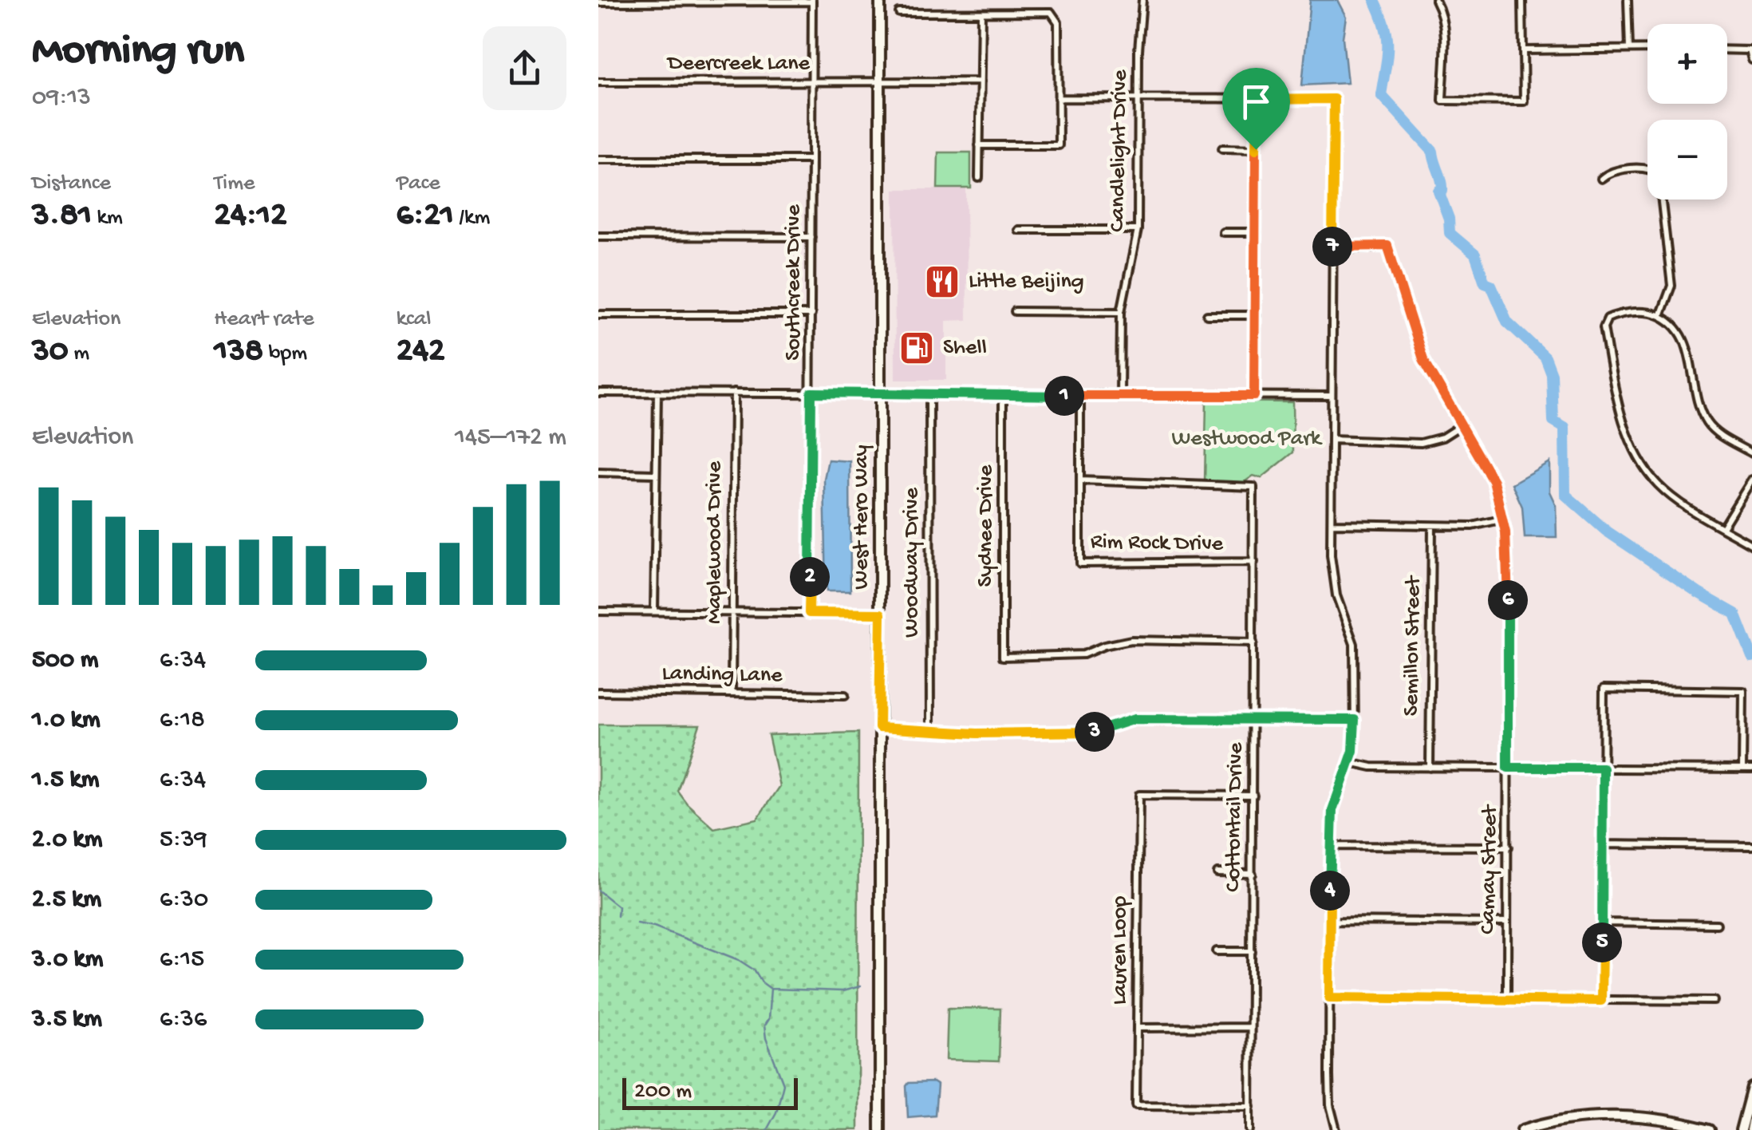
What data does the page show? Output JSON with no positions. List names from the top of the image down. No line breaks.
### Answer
{"streets":{"main road":["West Hero Way"],"street":["Deercreek Lane","Candlelight Drive","Southcreek Drive","Sydnee Drive","Maplewood Drive","Rim Rock Drive","Woodway Drive","Semillon Street","Landing Lane","Cottontail Drive","Camay Street","Lauren Loop"]},"crossings":[["Deercreek Lane","Southcreek Drive"],["Deercreek Lane","West Hero Way"],["Sydnee Drive","Cottontail Drive"],["Maplewood Drive","Landing Lane"],["Rim Rock Drive","Cottontail Drive"],["Cottontail Drive","Lauren Loop"]],"parks":["Westwood Park"],"places":{"restaurant":["Little Beijing"],"fuel station":["Shell"]},"scale_bar":"200 m","page":{"heading":["Morning run","09:13"],"map_buttons":["+","−"],"stats":[["Distance","3.81 km"],["Time","24:12"],["Pace","6:21 /km"],["Elevation","30 m"],["Heart rate","138 bpm"],["kcal","242"]],"pins":["7","1","2","6","3","4","5"],"chart":["Elevation","145–172 m"],"list":[{"name":"500 m","note":"6:34"},{"name":"1.0 km","note":"6:18"},{"name":"1.5 km","note":"6:34"},{"name":"2.0 km","note":"5:39"},{"name":"2.5 km","note":"6:30"},{"name":"3.0 km","note":"6:15"},{"name":"3.5 km","note":"6:36"}],"scale":"200 m"}}
